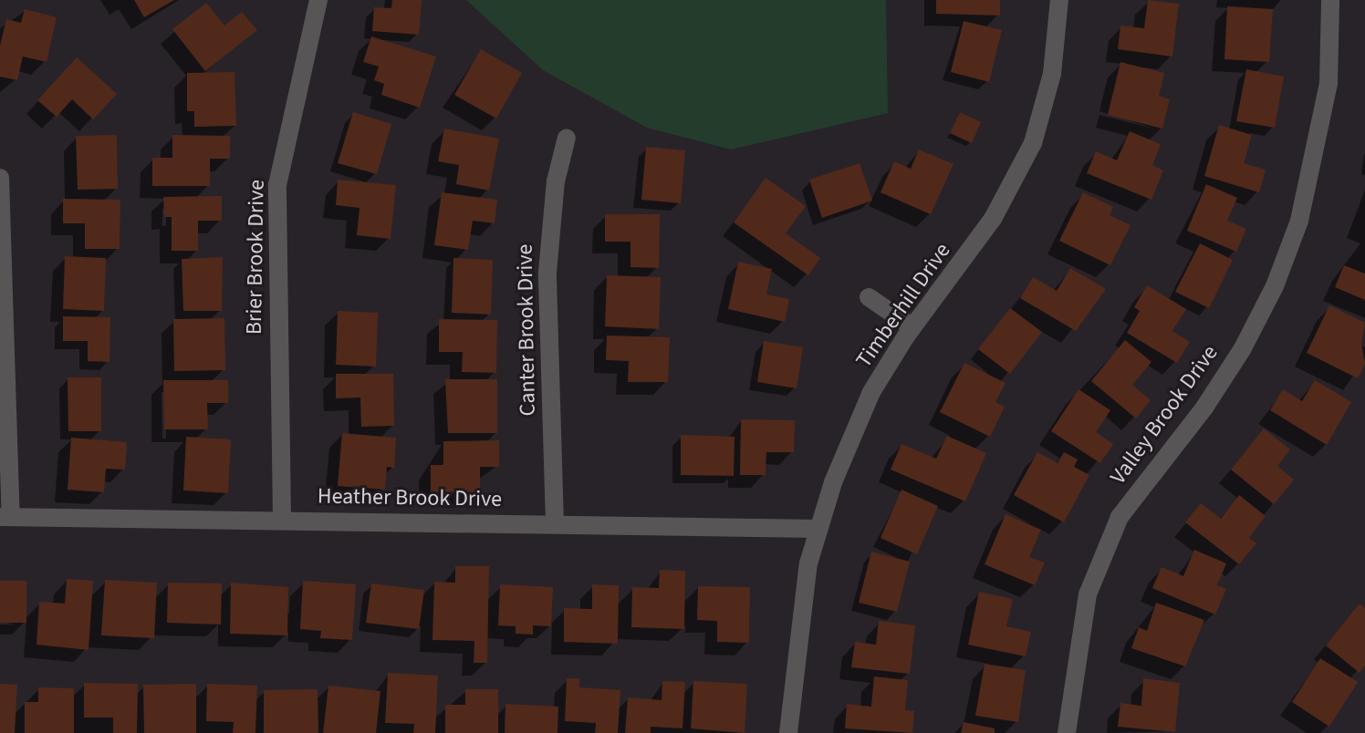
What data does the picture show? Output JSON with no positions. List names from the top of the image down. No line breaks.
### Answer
{"streets":{"street":["Brier Brook Drive","Timberhill Drive","Canter Brook Drive","Valley Brook Drive","Heather Brook Drive"]},"crossings":[["Brier Brook Drive","Heather Brook Drive"],["Timberhill Drive","Heather Brook Drive"],["Canter Brook Drive","Heather Brook Drive"]]}
